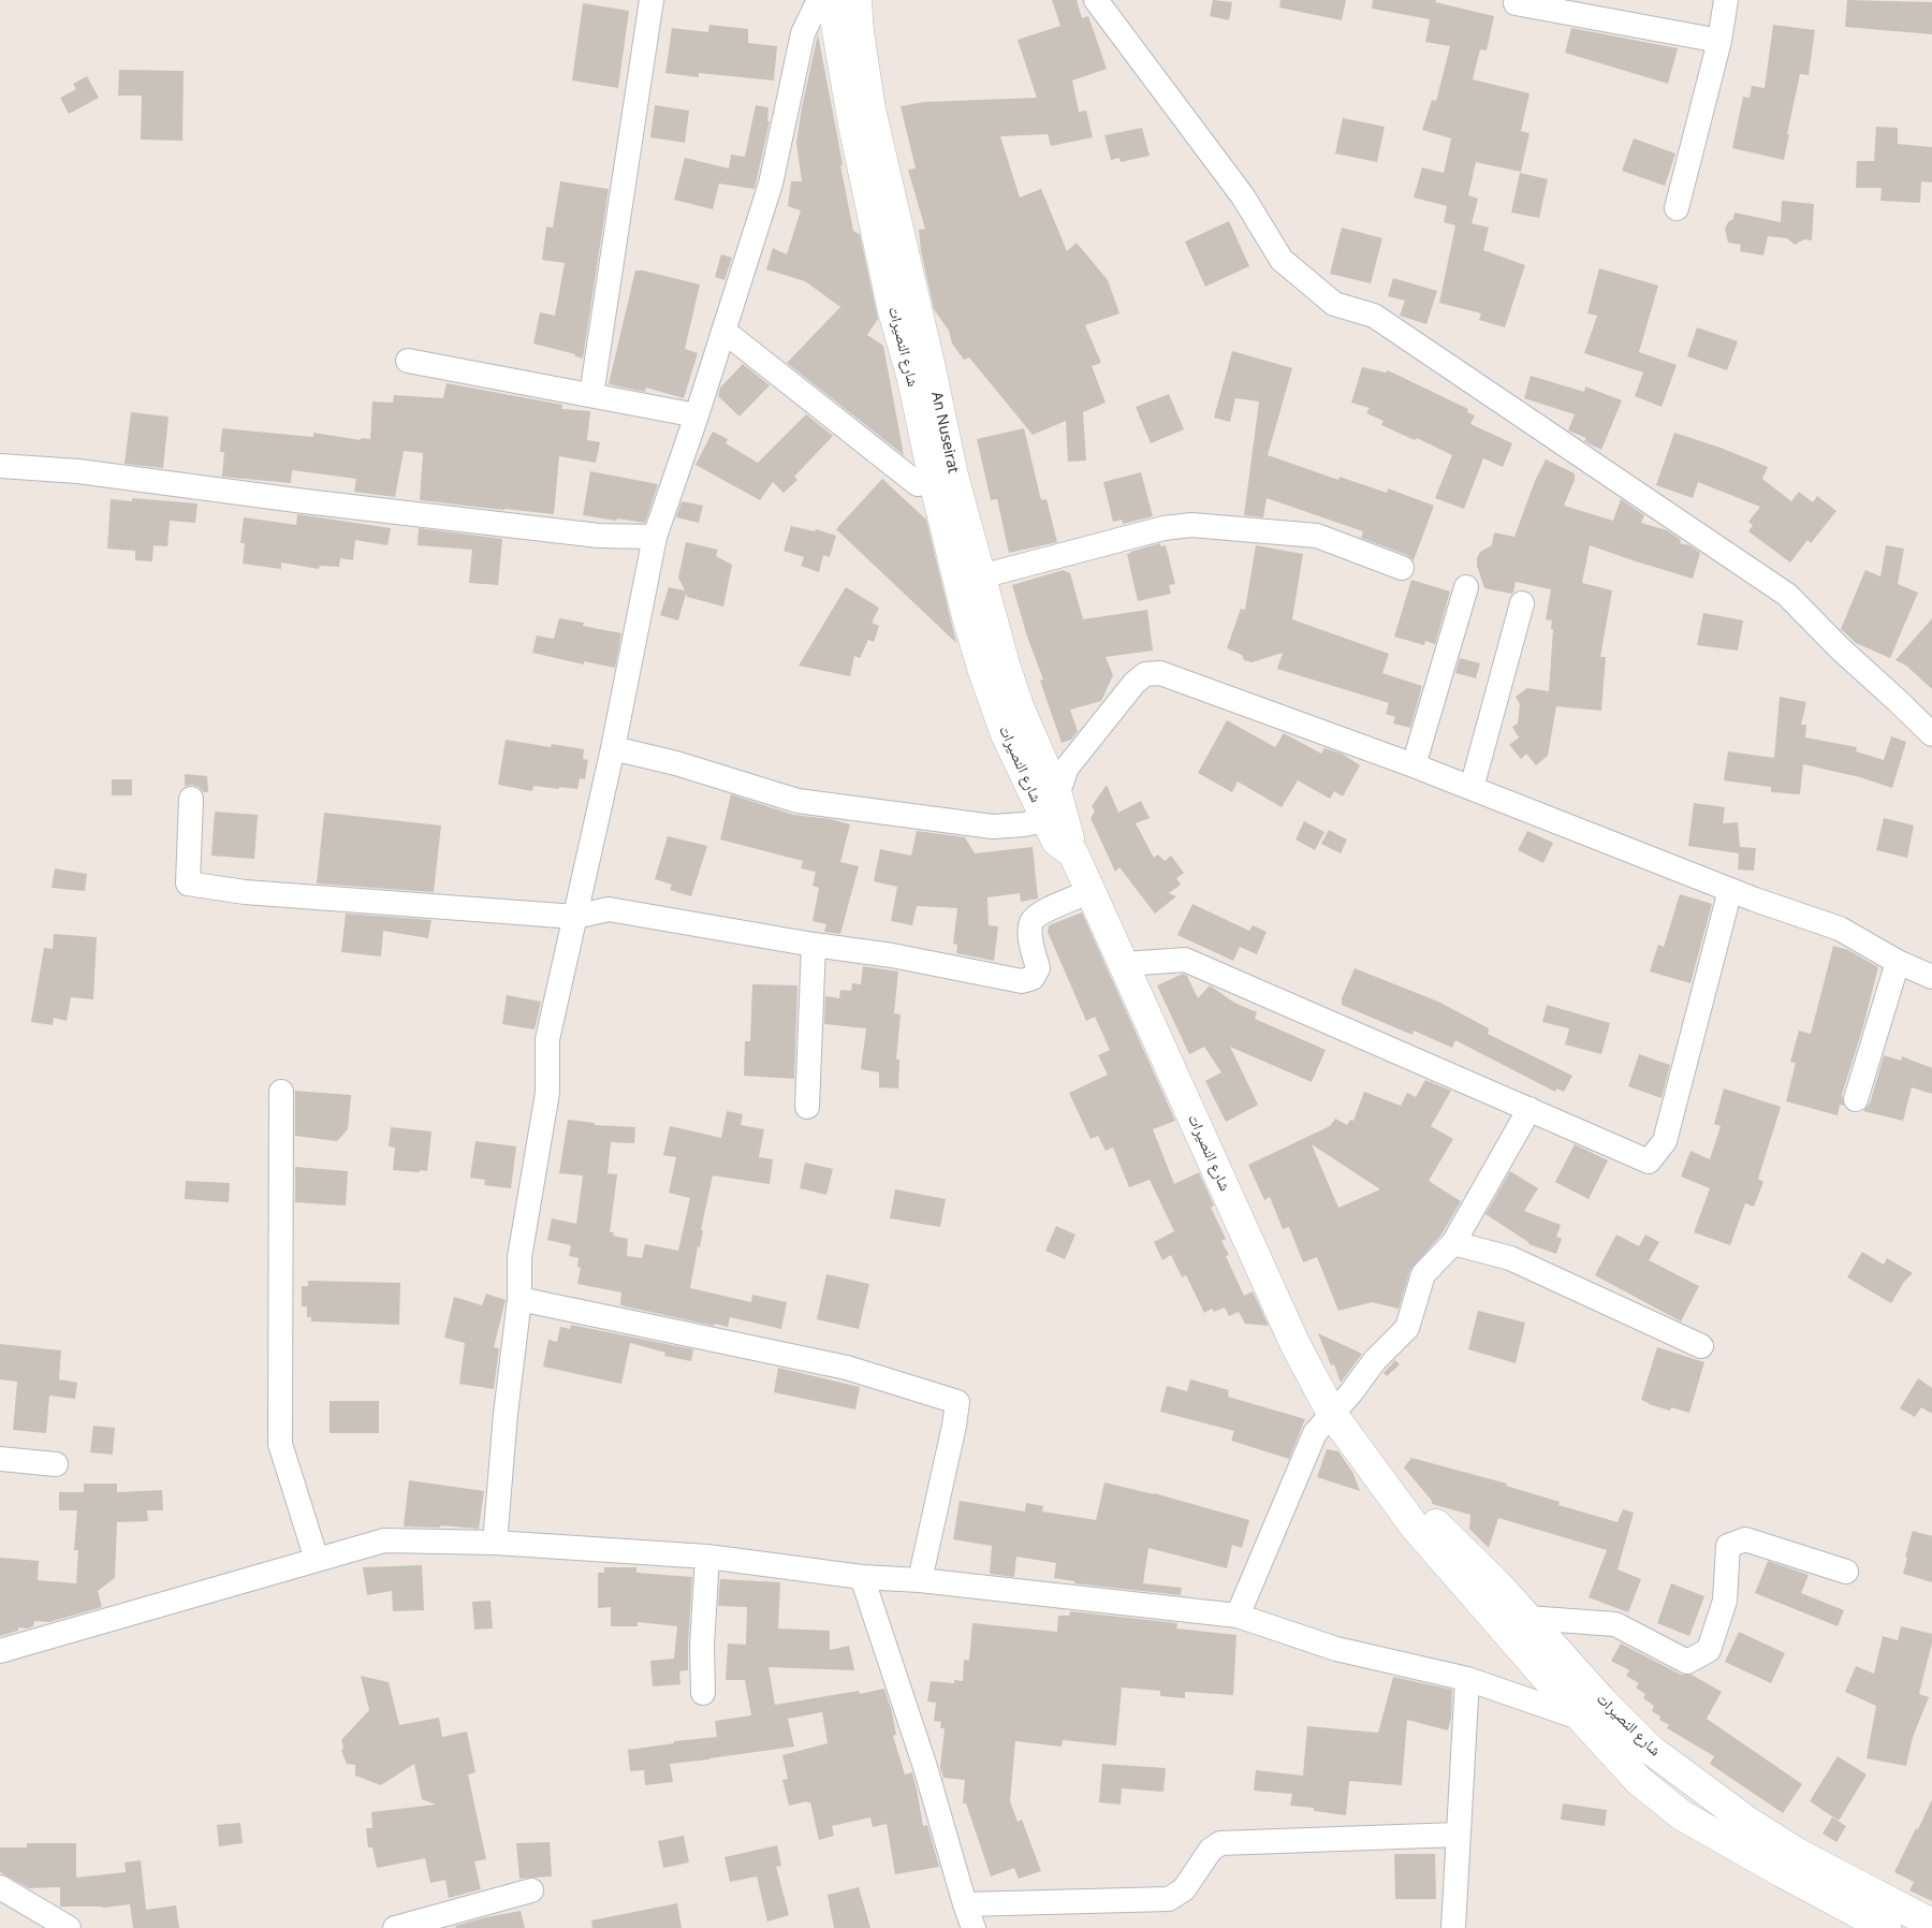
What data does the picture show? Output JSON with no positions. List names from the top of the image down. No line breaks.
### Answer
{"streets":{"main road":["شارع النصيرات","An Nuseirat"]},"crossings":[["شارع النصيرات","An Nuseirat"]]}
